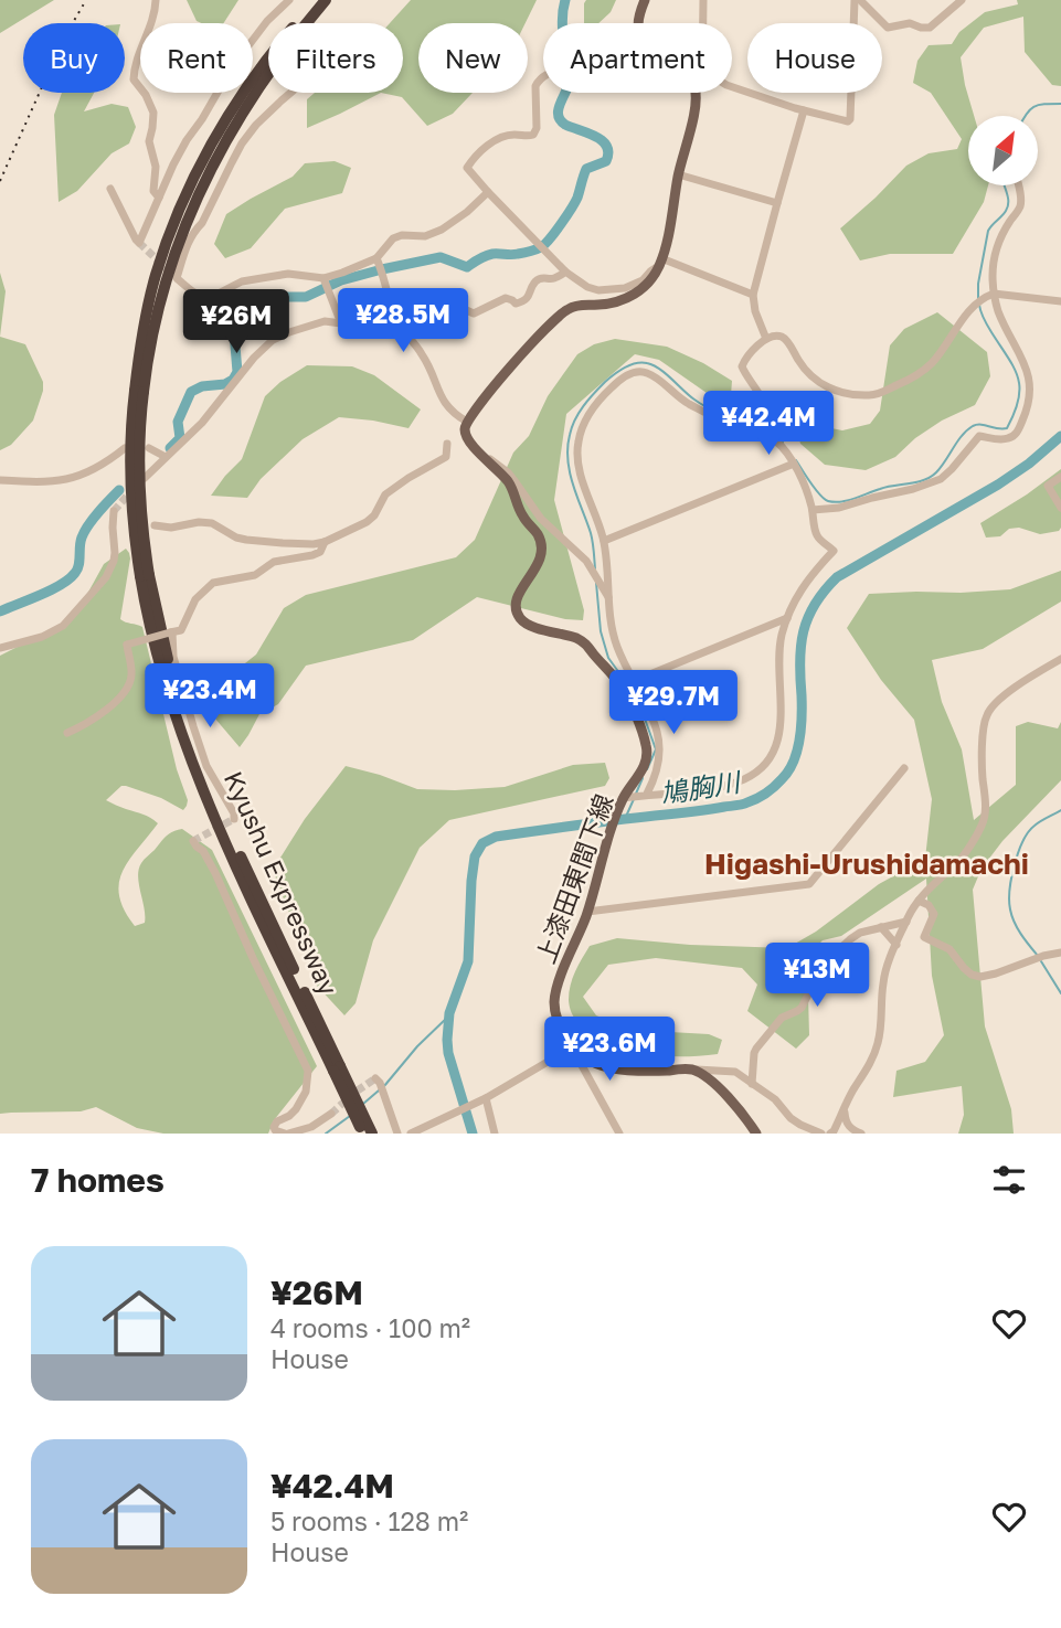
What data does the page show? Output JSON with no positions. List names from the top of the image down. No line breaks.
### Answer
{"streets":{"highway":["Kyushu Expressway"],"main road":["上漆田東間下線"]},"districts":["Higashi-Urushidamachi"],"water":["鳩胸川"],"north":"top right","page":{"chip":["Buy","Rent","Filters","New","Apartment","House"],"price":["¥28.5M","¥26M","¥42.4M","¥23.4M","¥29.7M","¥13M","¥23.6M"],"heading":"7 homes","list":[{"name":"¥26M","note":"4 rooms · 100 m² · House"},{"name":"¥42.4M","note":"5 rooms · 128 m² · House"}]}}
